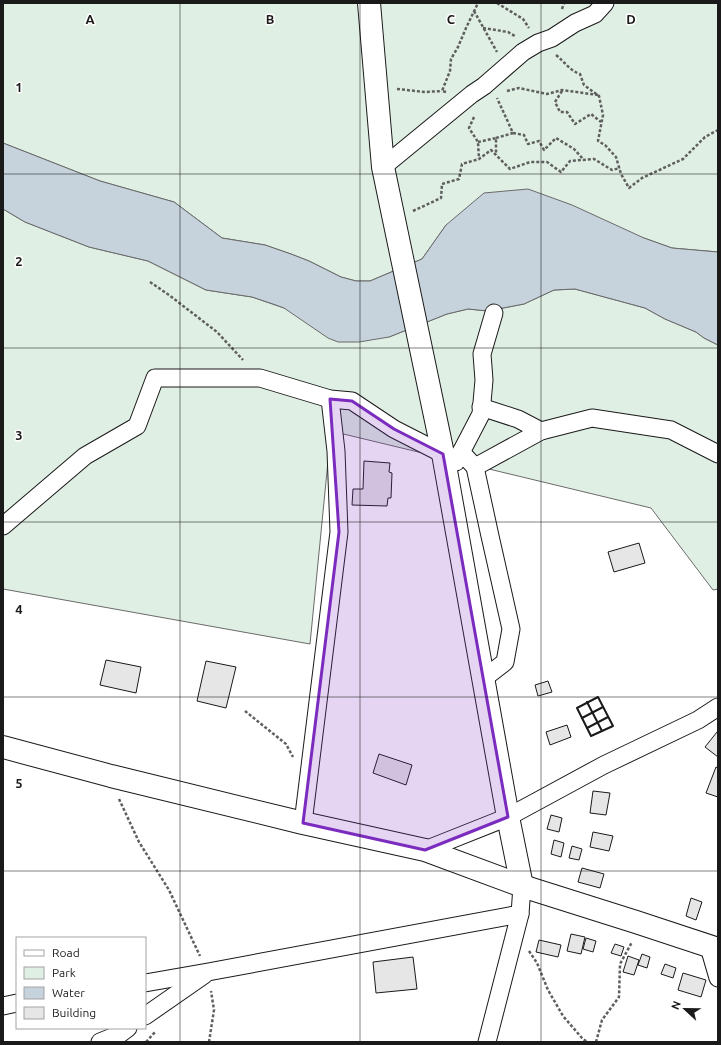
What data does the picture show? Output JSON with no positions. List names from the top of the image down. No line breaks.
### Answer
{"legend":["Road","Park","Water","Building"],"north":"left","grid":{"columns":["A","B","C","D"],"rows":["1","2","3","4","5"]}}
